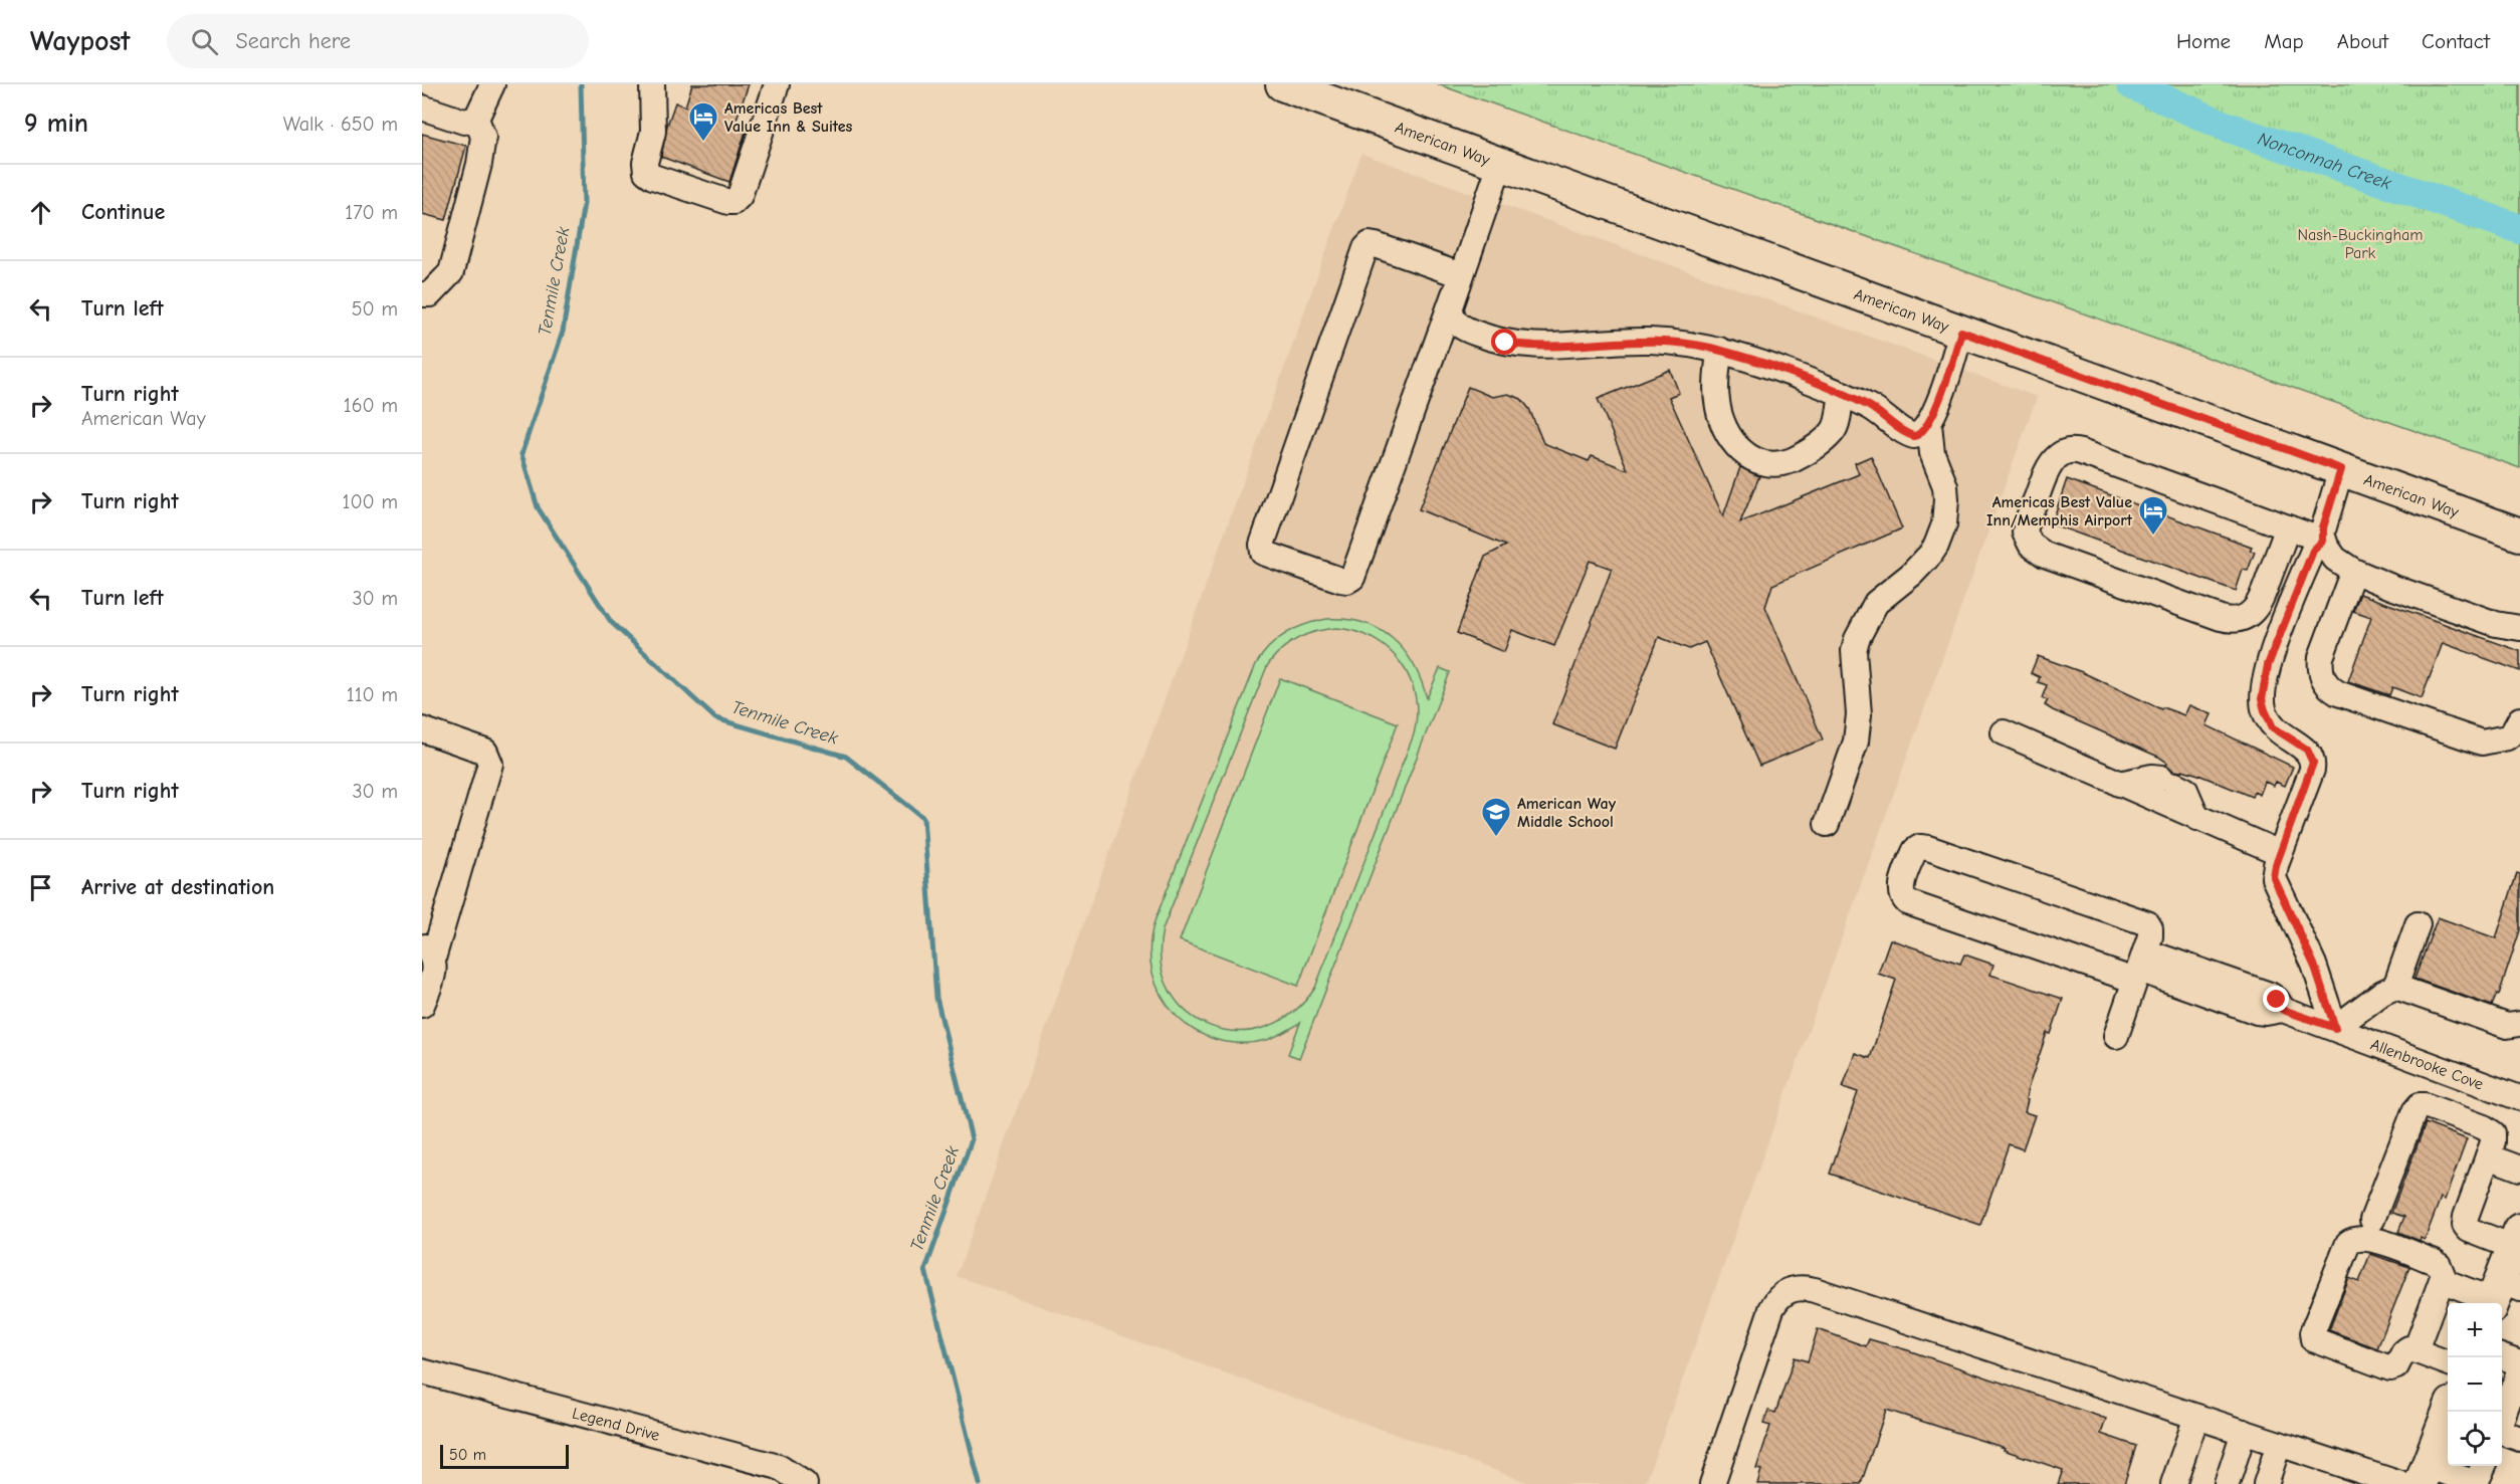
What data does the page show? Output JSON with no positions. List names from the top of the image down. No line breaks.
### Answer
{"streets":{"main road":["American Way"],"street":["Allenbrooke Cove","Legend Drive"]},"water":["Nonconnah Creek","Tenmile Creek"],"parks":["Nash-Buckingham Park"],"places":{"hotel":["Americas Best Value Inn & Suites","Americas Best Value Inn/Memphis Airport"],"school or university":["American Way Middle School"]},"scale_bar":"50 m","page":{"header":"Waypost","search":"Search here","nav":["Home","Map","About","Contact"],"heading":["9 min","Walk · 650 m"],"list":[["Continue","170 m"],["Turn left","50 m"],["Turn right","American Way","160 m"],["Turn right","100 m"],["Turn left","30 m"],["Turn right","110 m"],["Turn right","30 m"],"Arrive at destination"],"map_buttons":["+","−"],"scale":"50 m"}}
